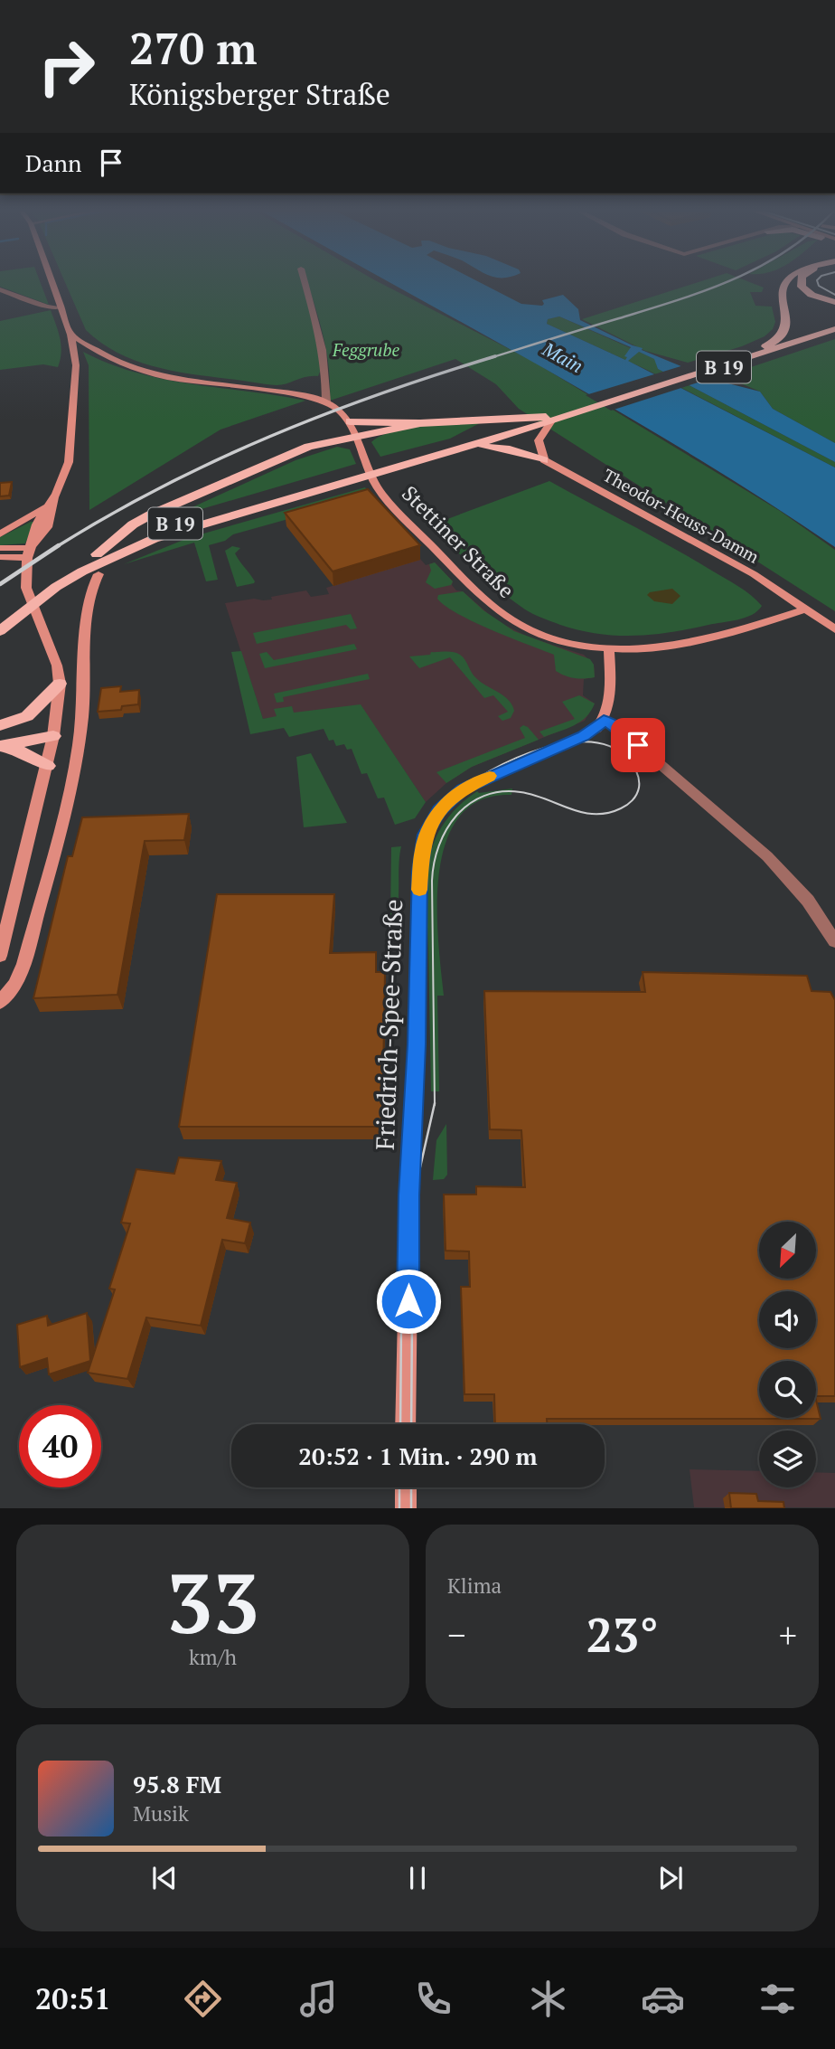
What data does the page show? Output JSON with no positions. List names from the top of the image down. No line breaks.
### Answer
{"streets":{"main road":["B 19","Theodor-Heuss-Damm","Stettiner Straße","Friedrich-Spee-Straße"]},"crossings":[["Theodor-Heuss-Damm","Stettiner Straße"]],"water":["Main"],"parks":["Feggrube"],"north":"bottom left","page":{"turn":["270 m","Königsberger Straße"],"then":"Dann","limit":"40","trip":"20:52 · 1 Min. · 290 m","tile":[["33","km/h"],"Klima"],"heat":["−","23°","+"],"song":["95.8 FM","Musik"],"tabs":"20:51"}}
